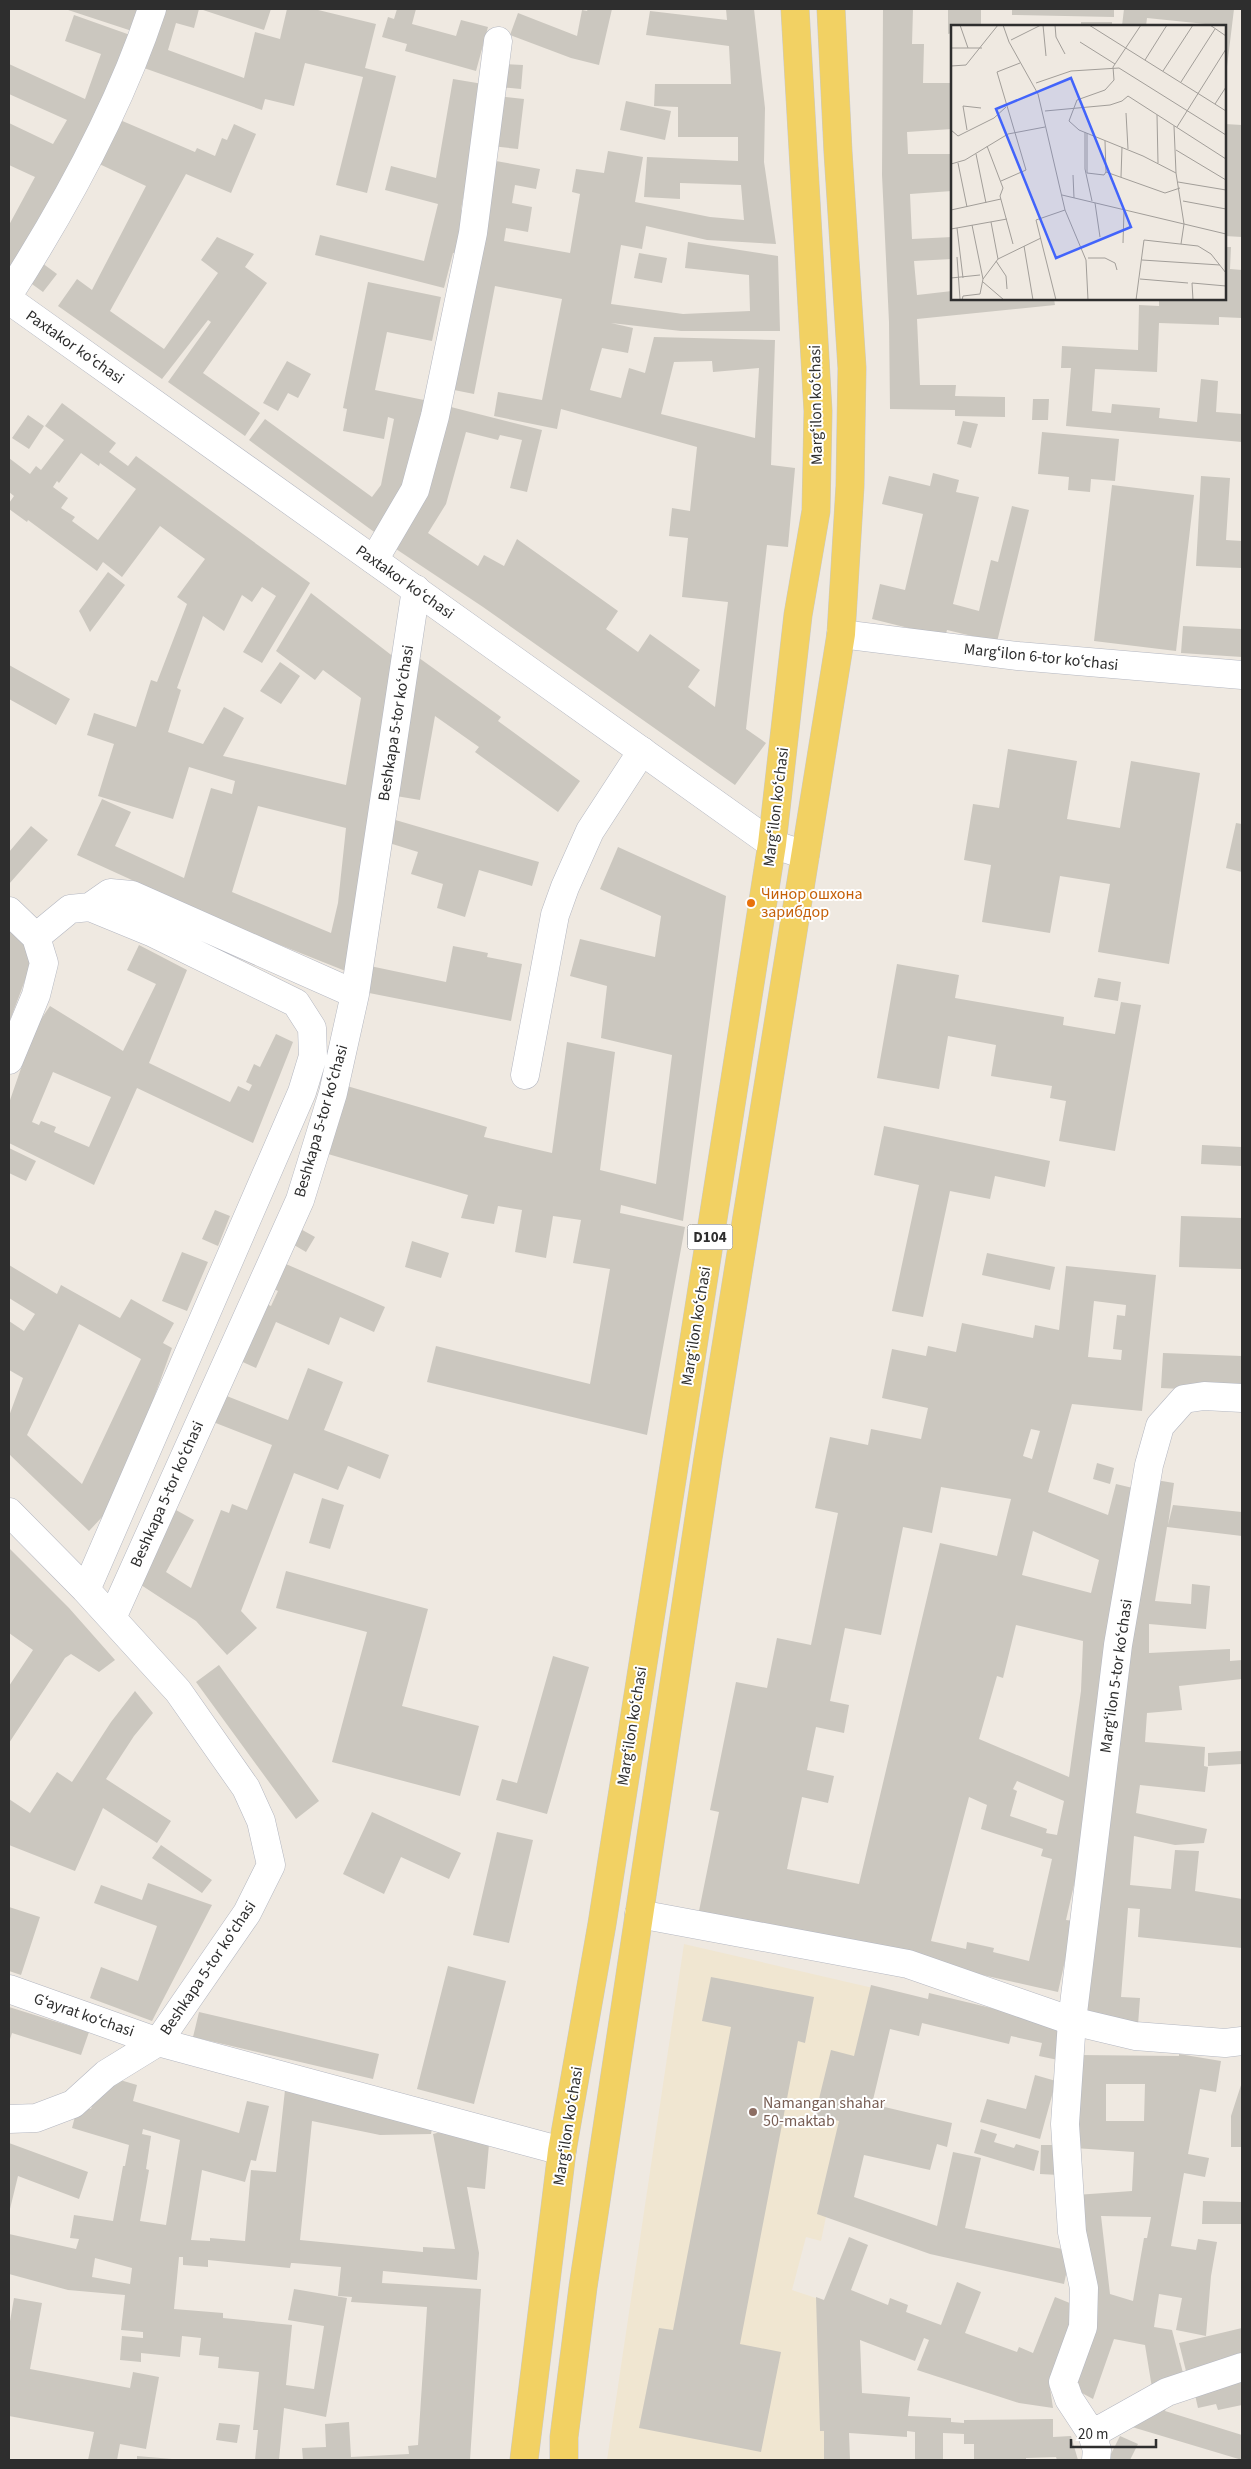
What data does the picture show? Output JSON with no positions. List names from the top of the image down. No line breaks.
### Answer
{"streets":{"main road":["Margʻilon koʻchasi","D104"],"street":["Paxtakor koʻchasi","Margʻilon 6-tor koʻchasi","Beshkapa 5-tor koʻchasi","Margʻilon 5-tor koʻchasi","Gʻayrat koʻchasi"]},"crossings":[["Paxtakor koʻchasi","Margʻilon koʻchasi"],["Paxtakor koʻchasi","Beshkapa 5-tor koʻchasi"],["Margʻilon koʻchasi","Margʻilon 6-tor koʻchasi"],["Margʻilon koʻchasi","Gʻayrat koʻchasi"],["Beshkapa 5-tor koʻchasi","Gʻayrat koʻchasi"]],"places":["Чинор ошхона зарибдор","Namangan shahar 50-maktab"],"scale_bar":"20 m"}
